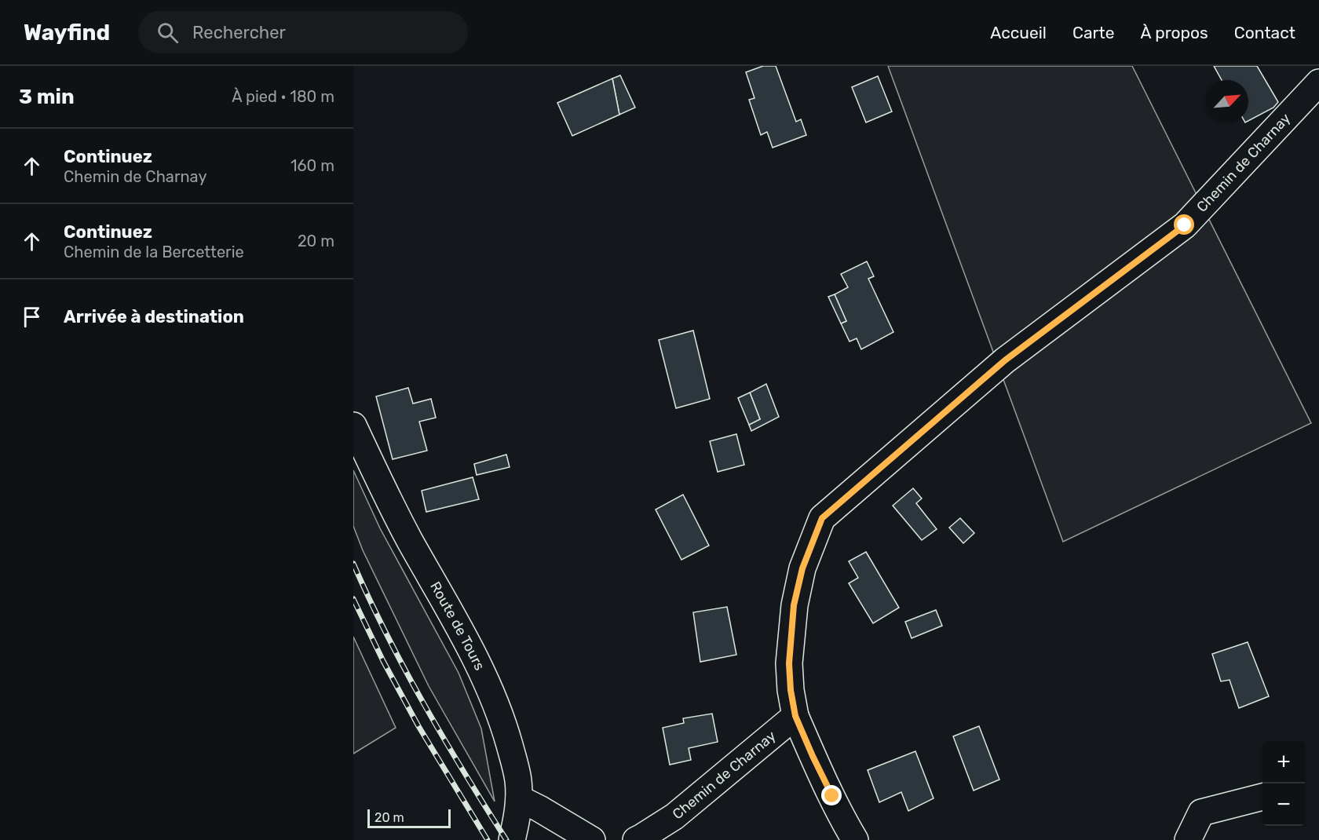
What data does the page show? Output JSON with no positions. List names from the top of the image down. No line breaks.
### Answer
{"streets":{"street":["Chemin de Charnay","Route de Tours"]},"scale_bar":"20 m","north":"top right","page":{"header":"Wayfind","search":"Rechercher","nav":["Accueil","Carte","À propos","Contact"],"heading":["3 min","À pied · 180 m"],"list":[["Continuez","Chemin de Charnay","160 m"],["Continuez","Chemin de la Bercetterie","20 m"],"Arrivée à destination"],"map_buttons":["+","−"],"scale":"20 m"}}
